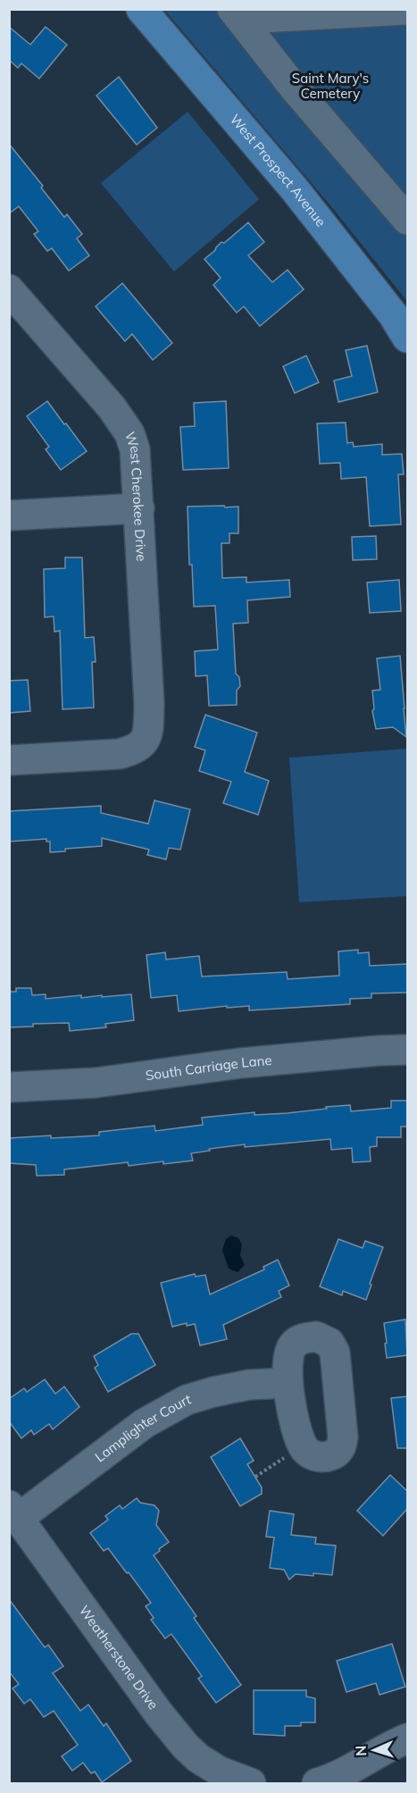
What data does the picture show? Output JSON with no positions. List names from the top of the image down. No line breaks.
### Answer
{"streets":{"main road":["West Prospect Avenue"],"street":["West Cherokee Drive","South Carriage Lane","Lamplighter Court","Weatherstone Drive"]},"crossings":[["Lamplighter Court","Weatherstone Drive"]],"parks":["Saint Mary's Cemetery"],"north":"left"}
